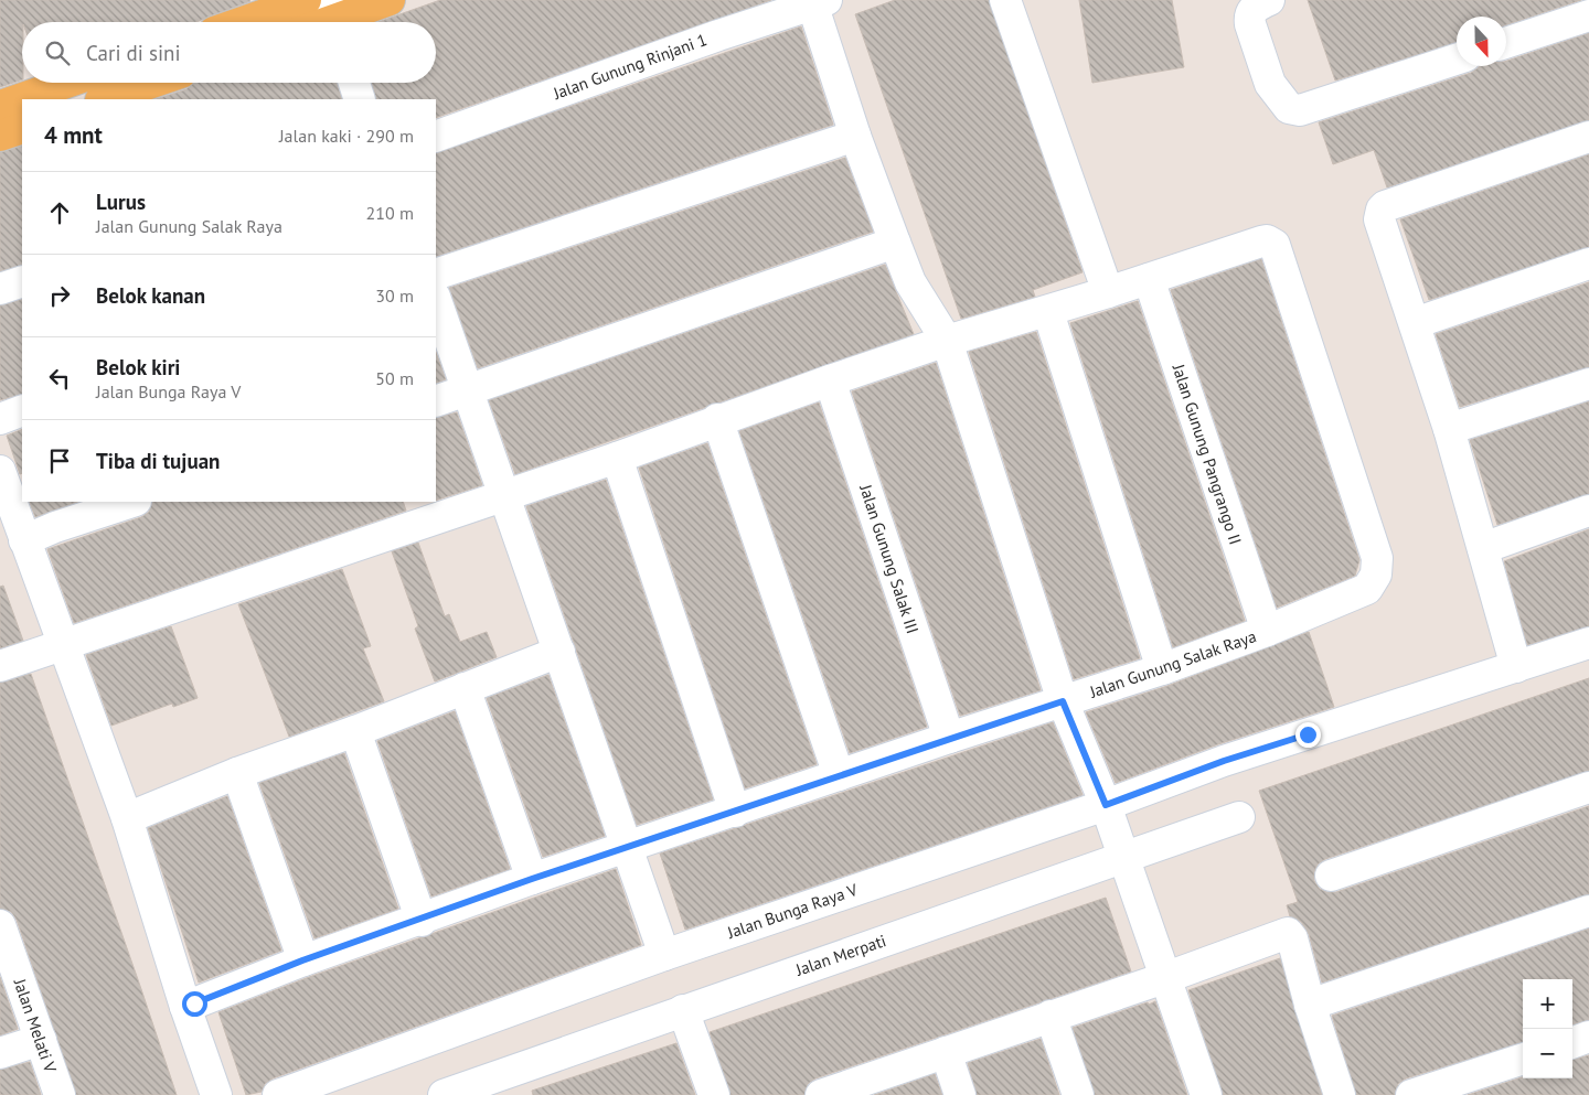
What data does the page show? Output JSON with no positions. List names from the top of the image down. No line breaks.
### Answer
{"streets":{"street":["Jalan Gunung Rinjani 1","Jalan Gunung Pangrango II","Jalan Gunung Salak III","Jalan Gunung Salak Raya","Jalan Bunga Raya V","Jalan Merpati","Jalan Melati V"]},"crossings":[["Jalan Gunung Pangrango II","Jalan Gunung Salak Raya"],["Jalan Gunung Salak III","Jalan Gunung Salak Raya"]],"north":"bottom","page":{"search":"Cari di sini","heading":["4 mnt","Jalan kaki · 290 m"],"list":[["Lurus","Jalan Gunung Salak Raya","210 m"],["Belok kanan","30 m"],["Belok kiri","Jalan Bunga Raya V","50 m"],"Tiba di tujuan"],"map_buttons":["+","−"]}}
